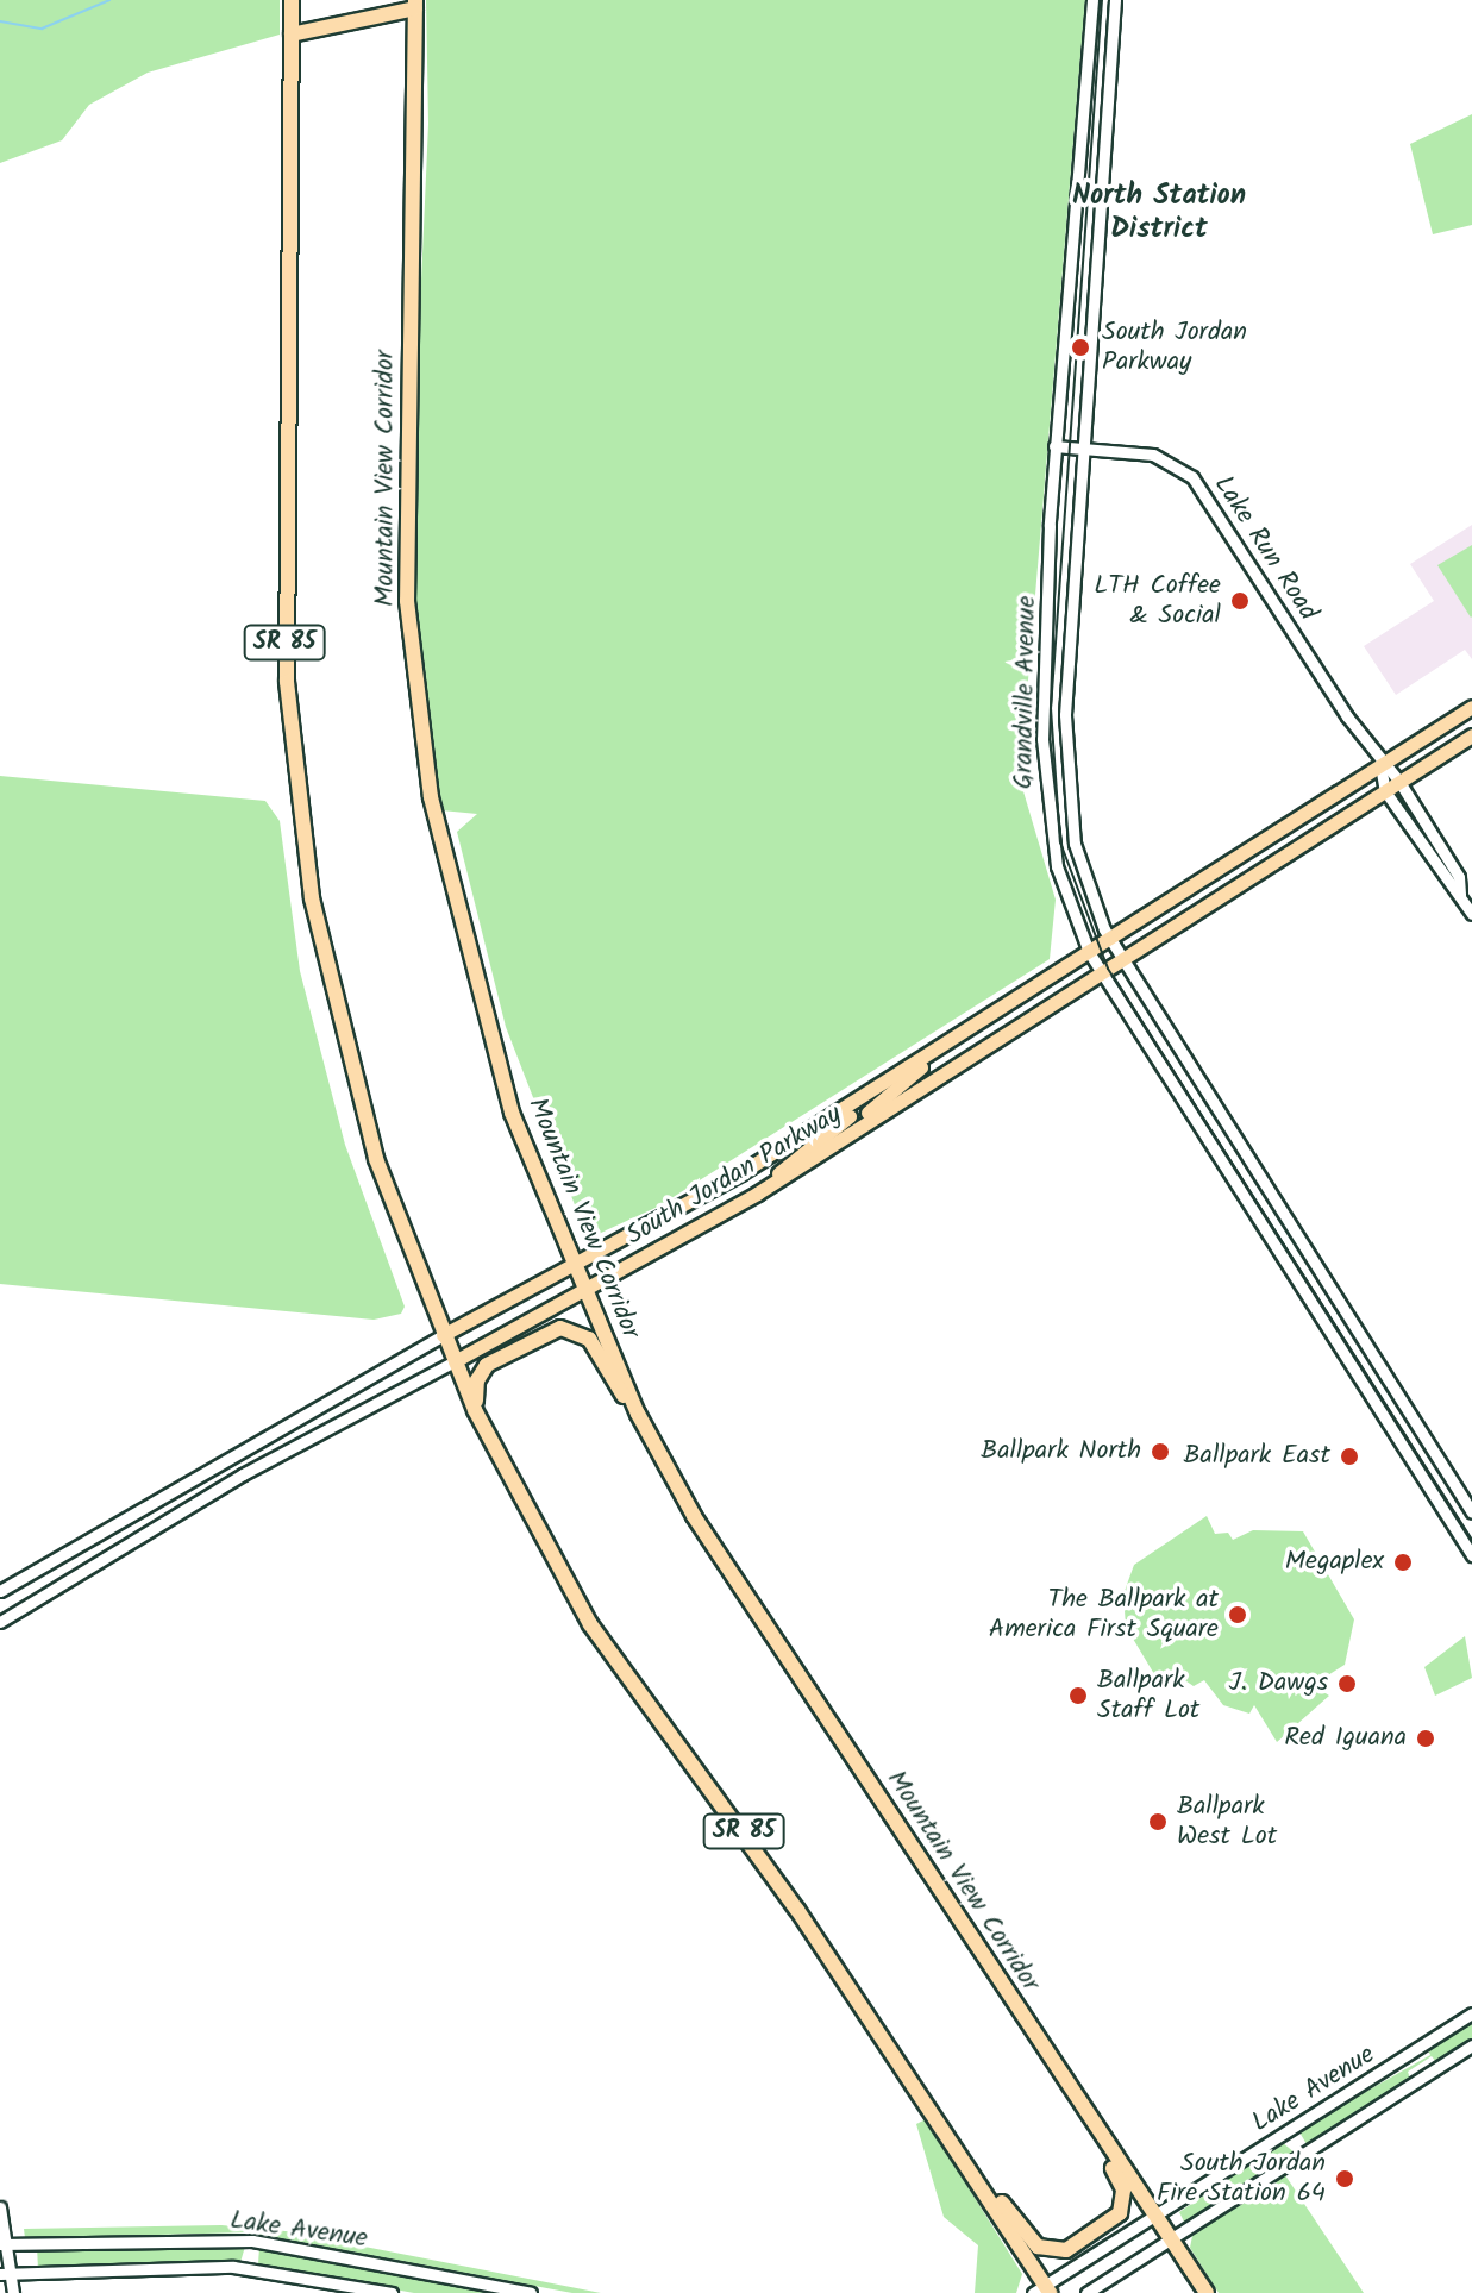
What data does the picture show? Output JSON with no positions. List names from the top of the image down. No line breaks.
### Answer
{"streets":{"highway":["Mountain View Corridor","SR 85"],"main road":["South Jordan Parkway"],"street":["Lake Run Road","Grandville Avenue","Lake Avenue"]},"crossings":[["Mountain View Corridor","South Jordan Parkway"],["Mountain View Corridor","Lake Avenue"],["Lake Run Road","Grandville Avenue"],["Lake Run Road","South Jordan Parkway"],["SR 85","South Jordan Parkway"],["SR 85","Lake Avenue"],["Grandville Avenue","South Jordan Parkway"]],"districts":["North Station District"],"places":["South Jordan Parkway","LTH Coffee & Social","Ballpark North","Ballpark East","Megaplex","The Ballpark at America First Square","J. Dawgs","Ballpark Staff Lot","Red Iguana","Ballpark West Lot","South Jordan Fire Station 64"]}
